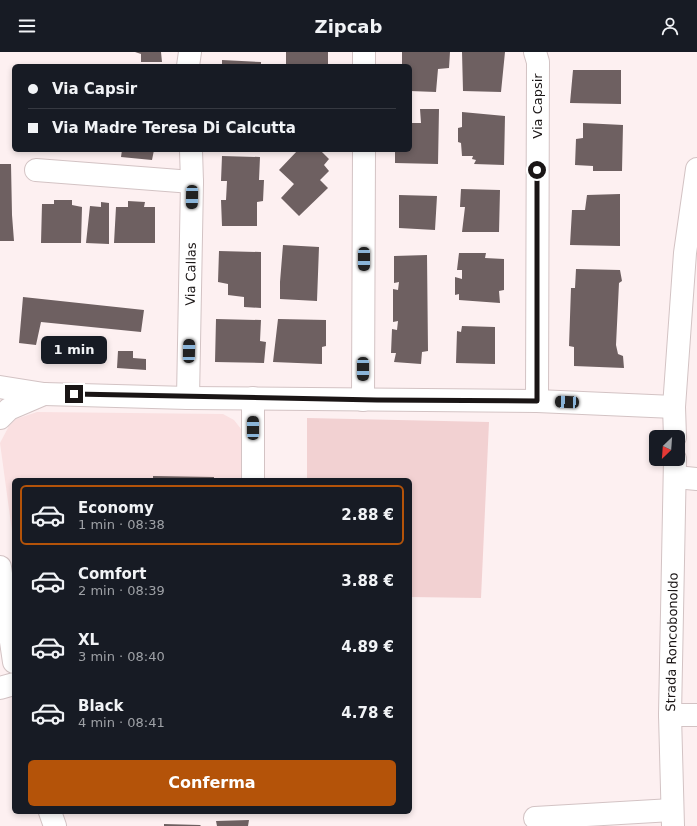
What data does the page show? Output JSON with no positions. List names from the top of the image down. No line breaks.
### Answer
{"streets":{"street":["Via Capsir","Via Callas","Strada Roncobonoldo"]},"north":"bottom left","page":{"header":"Zipcab","banner":["Via Capsir","Via Madre Teresa Di Calcutta"],"bubble":"1 min","list":[{"name":"Economy","note":"1 min · 08:38","value":"2.88 €"},{"name":"Comfort","note":"2 min · 08:39","value":"3.88 €"},{"name":"XL","note":"3 min · 08:40","value":"4.89 €"},{"name":"Black","note":"4 min · 08:41","value":"4.78 €"}],"buttons":"Conferma"}}
